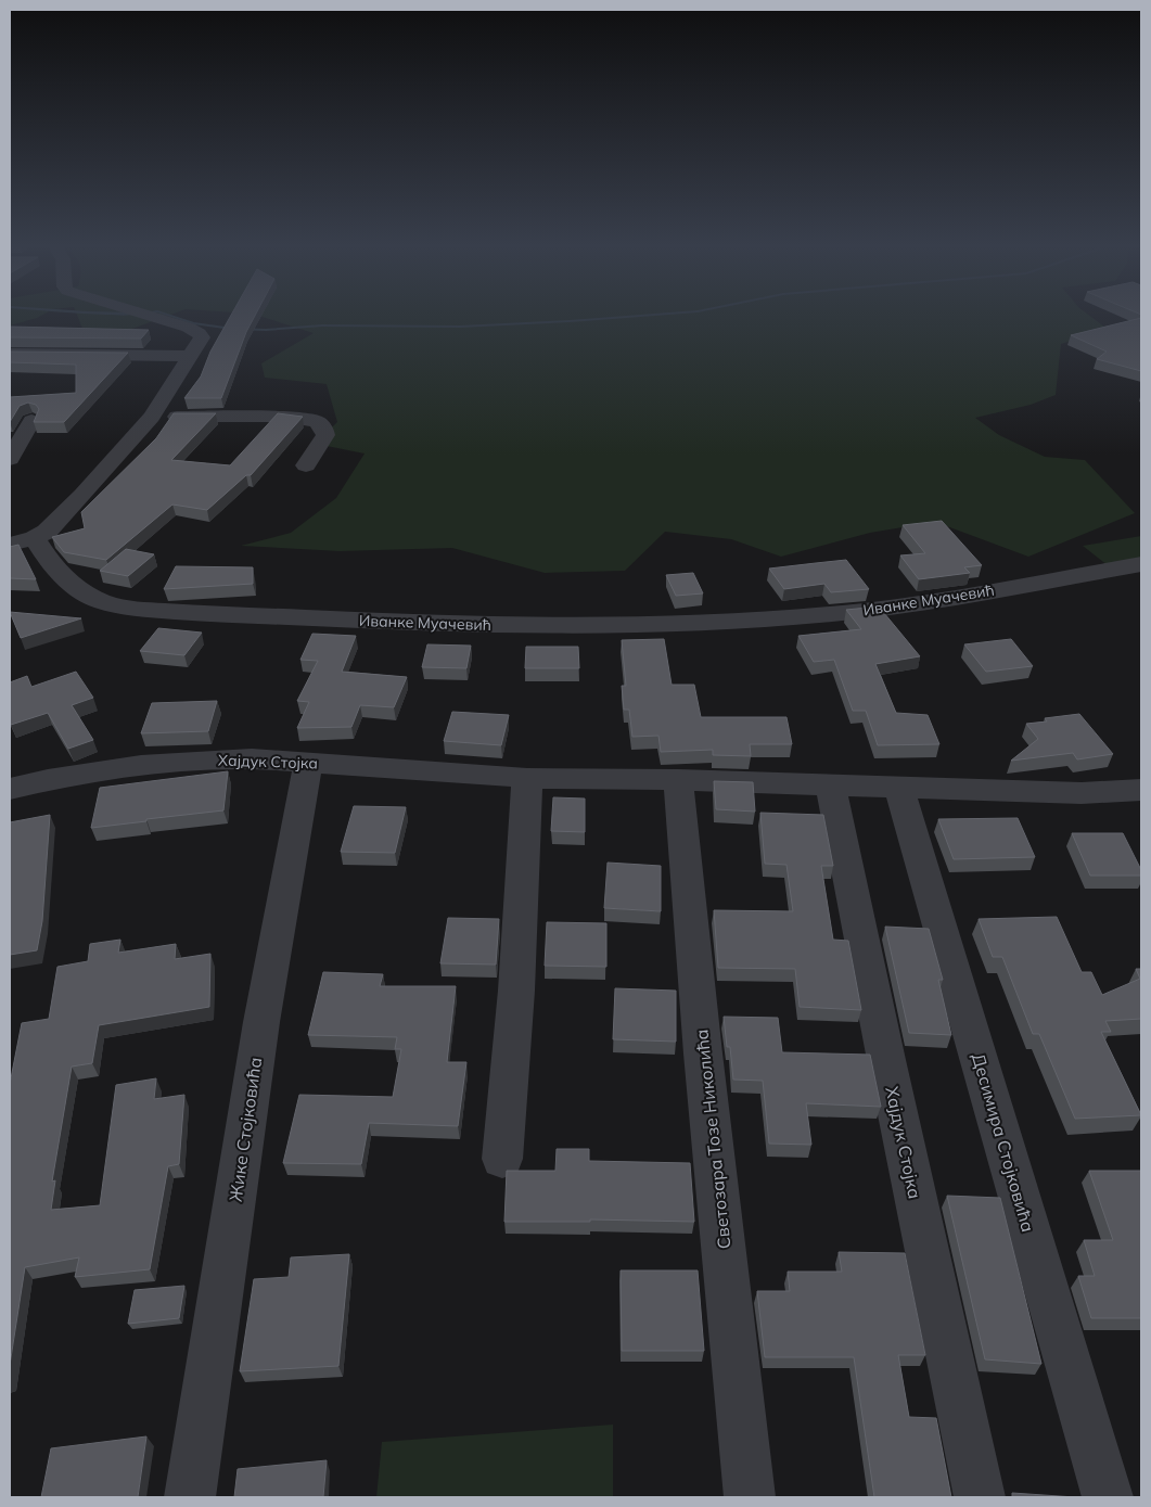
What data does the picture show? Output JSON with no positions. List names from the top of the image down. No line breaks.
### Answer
{"streets":{"street":["Иванке Муачевић","Хајдук Стојка","Жике Стојковића","Светозара Тозе Николића","Десимира Стојковића"]},"crossings":[["Хајдук Стојка","Жике Стојковића"],["Хајдук Стојка","Светозара Тозе Николића"],["Хајдук Стојка","Десимира Стојковића"]]}
